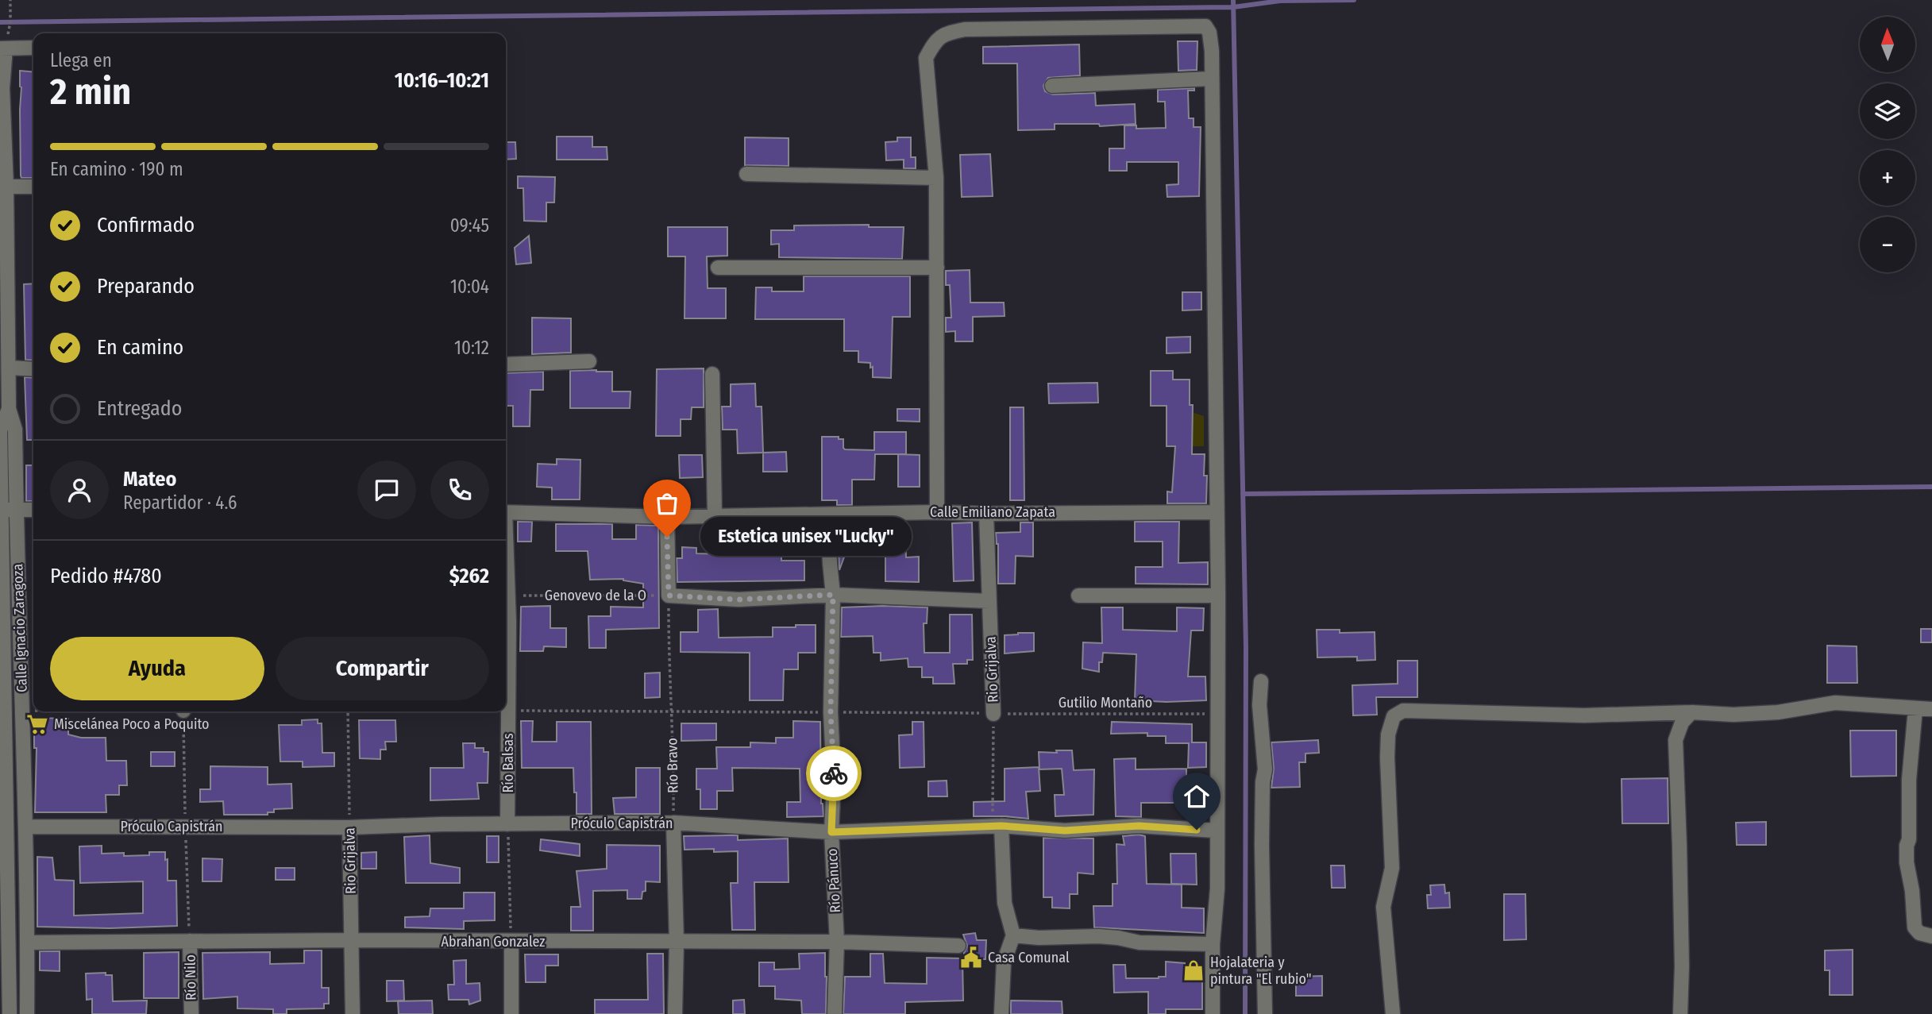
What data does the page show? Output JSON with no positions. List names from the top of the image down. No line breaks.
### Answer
{"streets":{"street":["Calle Emiliano Zapata","Calle Ignacio Zaragoza","Rio Grijalva","Río Balsas","Próculo Capistrán","Río Pánuco","Abrahan Gonzalez","Río Nilo"],"path":["Genovevo de la O","Gutilio Montaño","Río Bravo"]},"crossings":[["Calle Emiliano Zapata","Rio Grijalva"],["Calle Emiliano Zapata","Río Pánuco"],["Genovevo de la O","Río Bravo"],["Calle Ignacio Zaragoza","Próculo Capistrán"],["Calle Ignacio Zaragoza","Abrahan Gonzalez"],["Rio Grijalva","Gutilio Montaño"],["Rio Grijalva","Próculo Capistrán"],["Rio Grijalva","Abrahan Gonzalez"],["Río Balsas","Próculo Capistrán"],["Río Bravo","Próculo Capistrán"],["Próculo Capistrán","Río Pánuco"],["Río Pánuco","Abrahan Gonzalez"],["Abrahan Gonzalez","Río Nilo"]],"places":{"other":["Estetica unisex \"Lucky\""],"supermarket":["Miscelánea Poco a Poquito"],"public building":["Casa Comunal"],"shop":["Hojalateria y pintura \"El rubio\""]},"north":"top","page":{"map_buttons":["+","−"],"heading":["2 min","Llega en","10:16–10:21"],"panel":["Mateo","Repartidor · 4.6","Pedido #4780","$262"],"bar":"En camino · 190 m","list":[["Confirmado","09:45"],["Preparando","10:04"],["En camino","10:12"],"Entregado"],"bubble":"Estetica unisex \"Lucky\"","buttons":["Ayuda","Compartir"]}}
